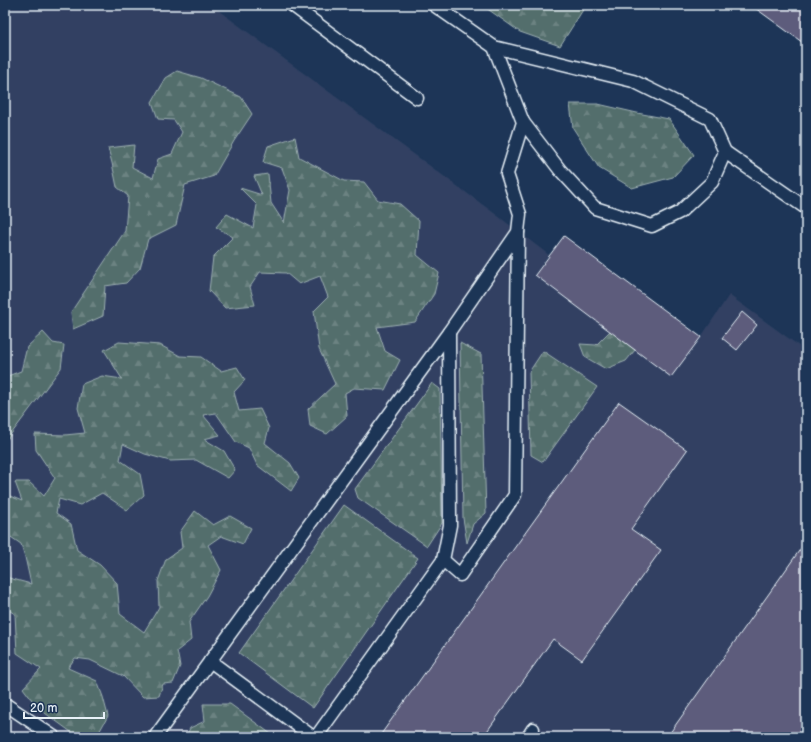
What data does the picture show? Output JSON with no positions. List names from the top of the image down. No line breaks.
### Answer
{"scale_bar":"20 m"}
